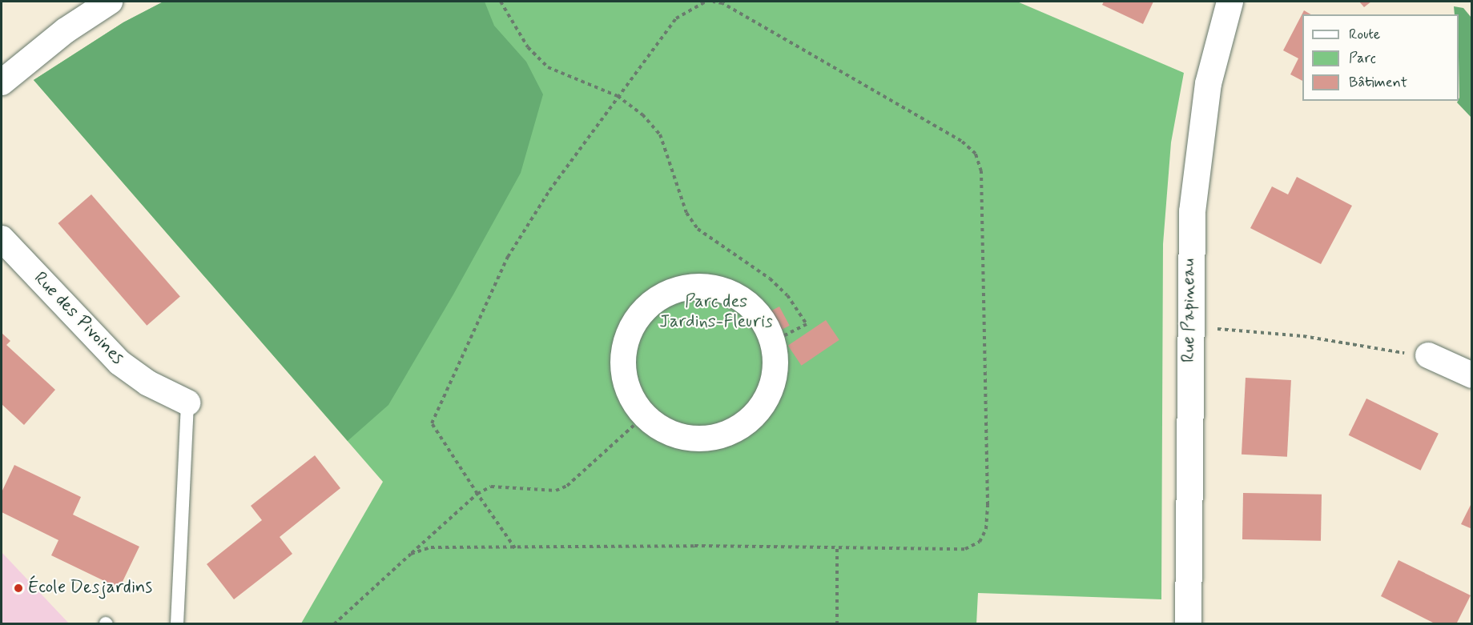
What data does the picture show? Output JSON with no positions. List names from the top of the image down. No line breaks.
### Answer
{"streets":{"street":["Rue Papineau","Rue des Pivoines"]},"parks":["Parc des Jardins-Fleuris"],"places":["École Desjardins"],"legend":["Route","Parc","Bâtiment"]}
